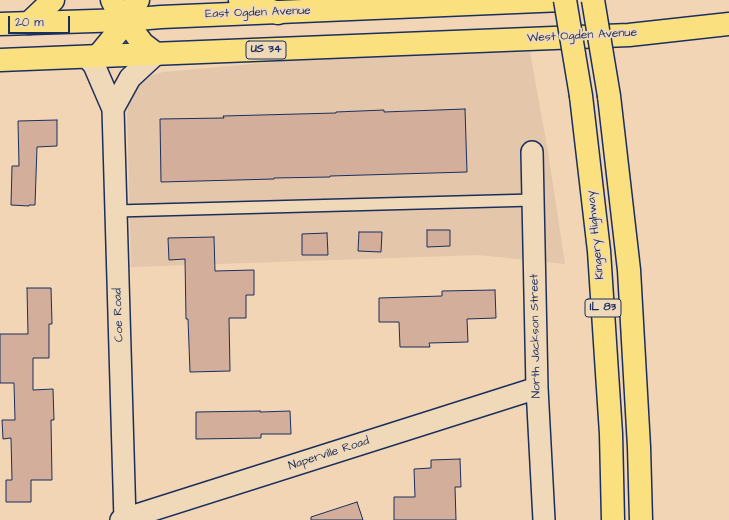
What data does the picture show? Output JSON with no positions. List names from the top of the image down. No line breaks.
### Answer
{"streets":{"main road":["East Ogden Avenue","West Ogden Avenue","US 34","Kingery Highway","IL 83"],"street":["Coe Road","North Jackson Street","Naperville Road"]},"crossings":[["East Ogden Avenue","Kingery Highway"],["West Ogden Avenue","US 34"],["US 34","Coe Road"],["Coe Road","Naperville Road"],["North Jackson Street","Naperville Road"]],"scale_bar":"20 m"}
